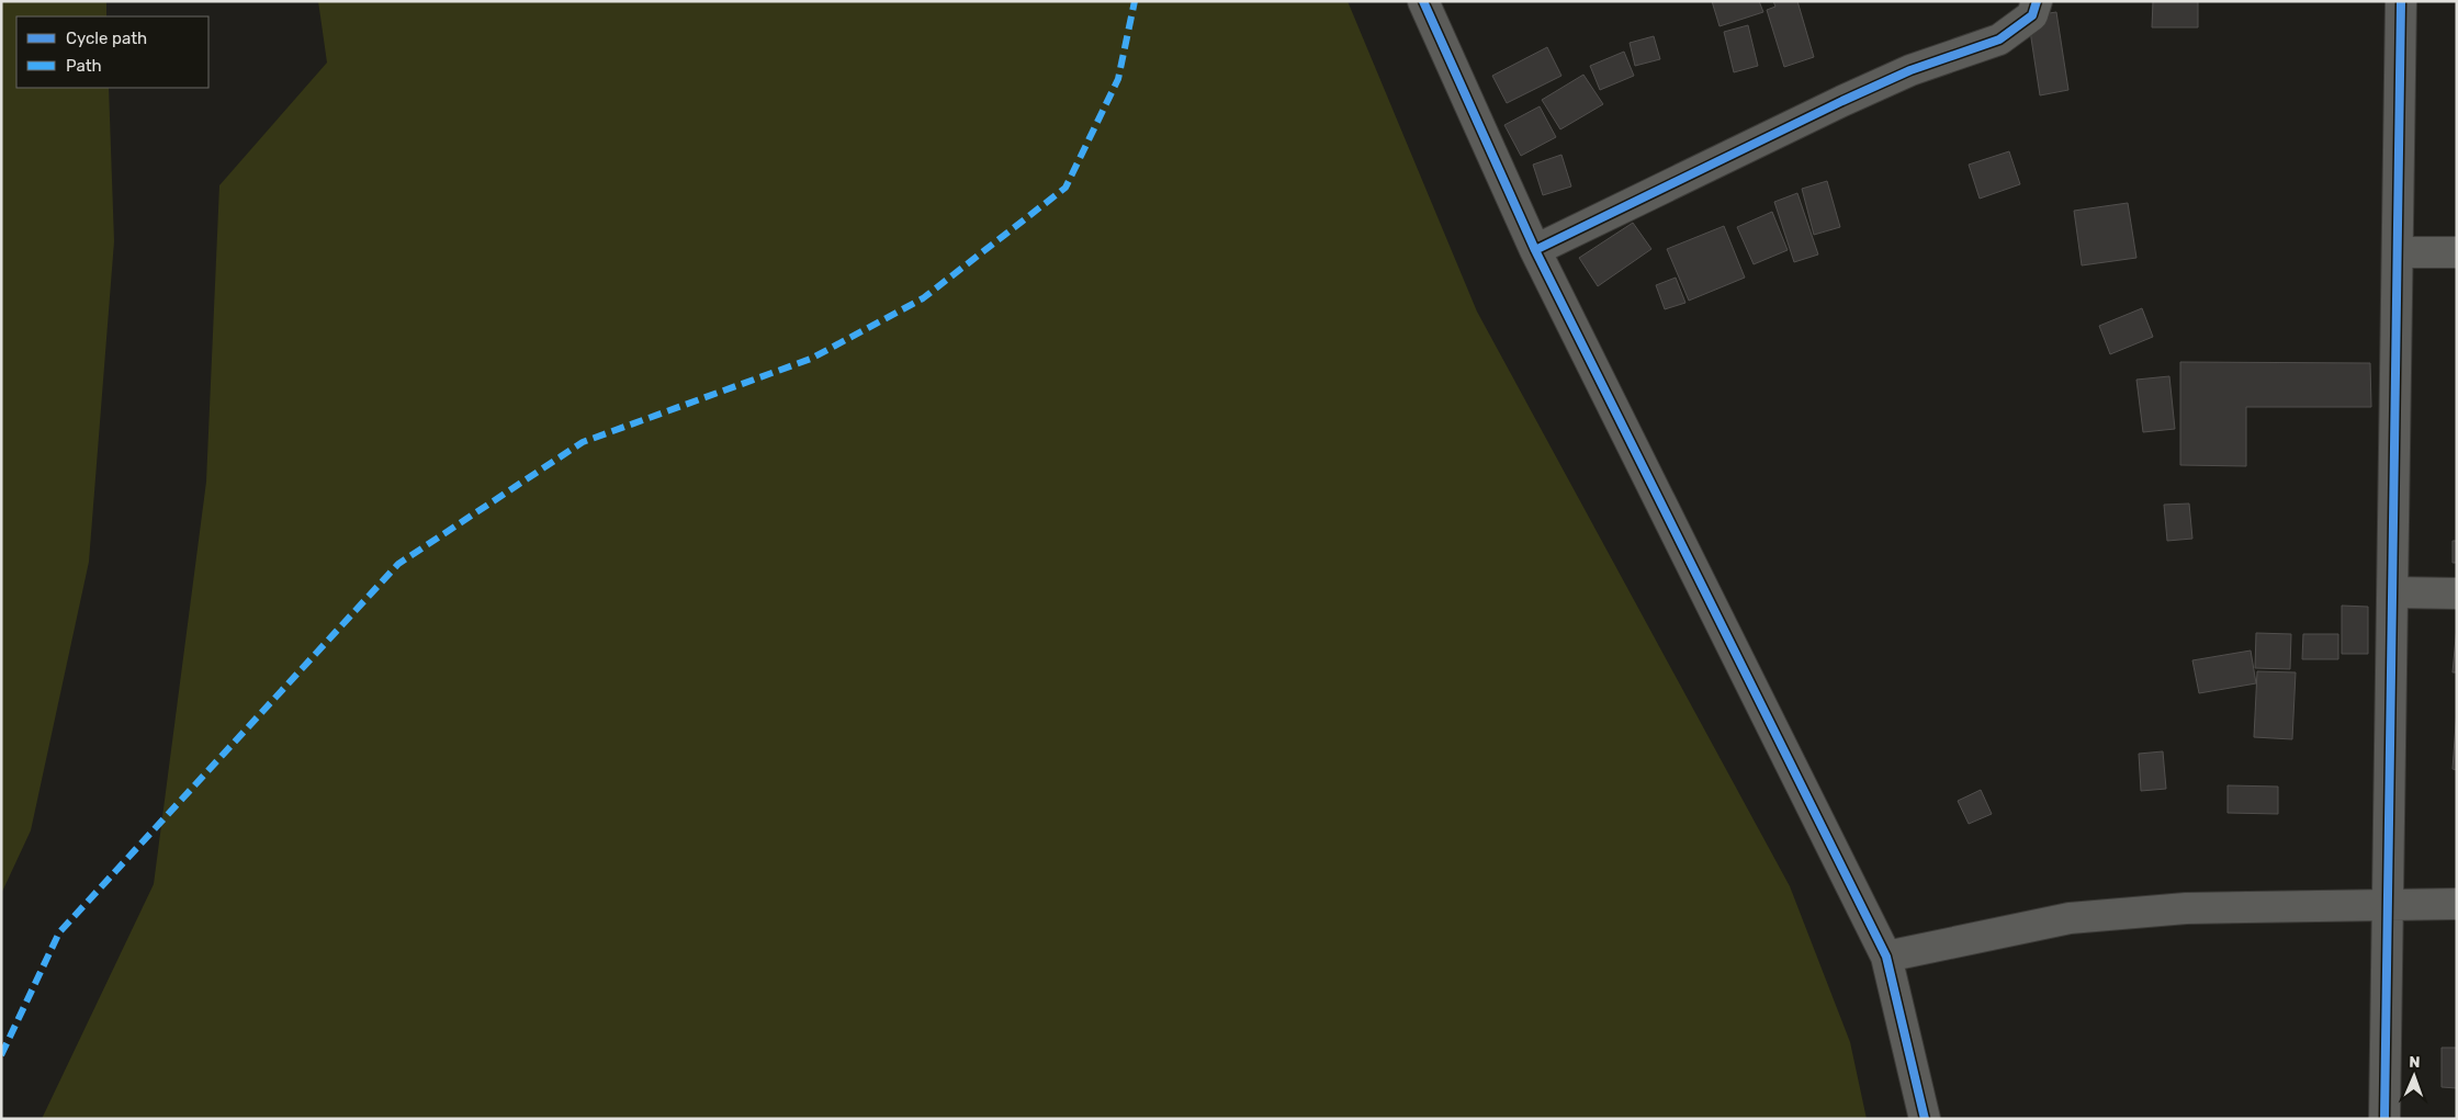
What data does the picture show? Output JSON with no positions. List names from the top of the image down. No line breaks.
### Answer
{"legend":["Cycle path","Path"],"north":"top"}
